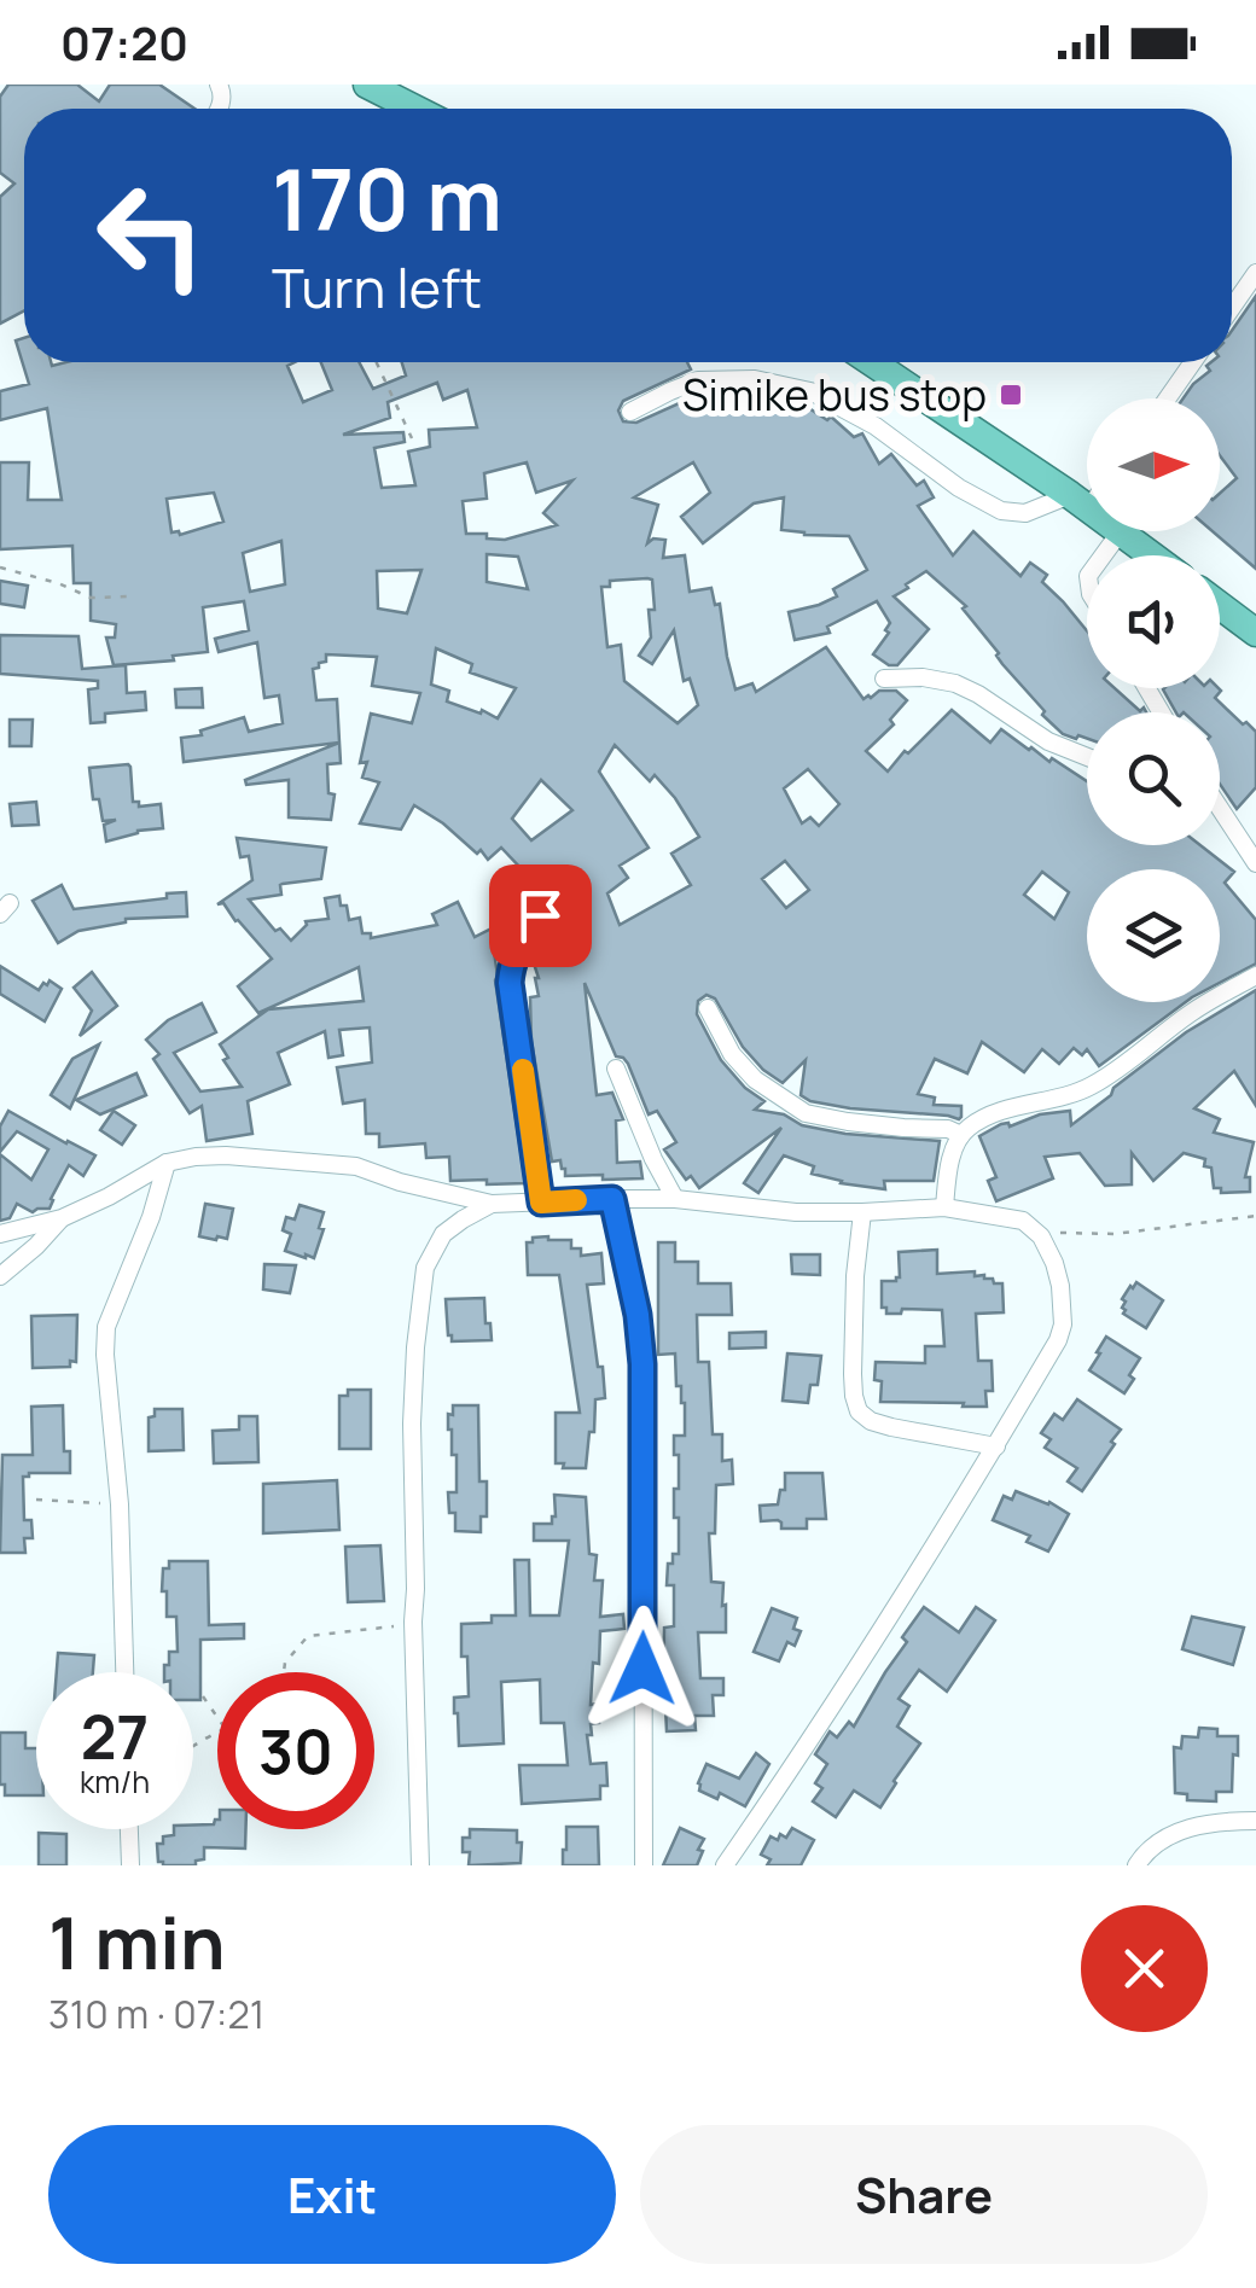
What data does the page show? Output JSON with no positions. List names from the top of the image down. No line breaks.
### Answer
{"places":{"transit":["Simike bus stop"]},"north":"right","page":{"status":"07:20","turn":["170 m","Turn left"],"speed":"27 km/h","limit":"30","heading":["1 min","310 m · 07:21"],"buttons":["Exit","Share"]}}
